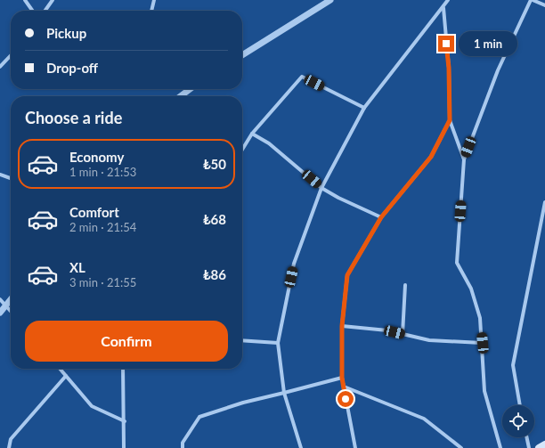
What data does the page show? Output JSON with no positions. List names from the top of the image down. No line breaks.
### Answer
{"page":{"banner":["Pickup","Drop-off"],"bubble":"1 min","heading":"Choose a ride","list":[{"name":"Economy","note":"1 min · 21:53","value":"₺50"},{"name":"Comfort","note":"2 min · 21:54","value":"₺68"},{"name":"XL","note":"3 min · 21:55","value":"₺86"}],"buttons":"Confirm"}}
